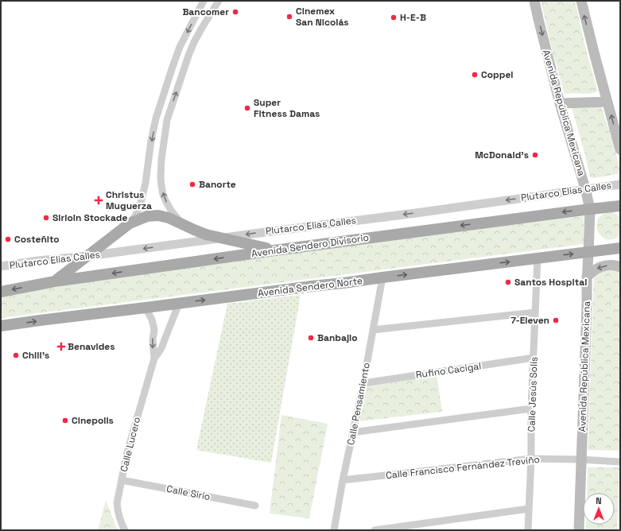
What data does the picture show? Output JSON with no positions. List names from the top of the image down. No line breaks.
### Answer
{"streets":{"main road":["Avenida República Mexicana","Avenida Sendero Divisorio","Avenida Sendero Norte"],"street":["Plutarco Elias Calles","Rufino Cacigal","Calle Jesús Solís","Calle Pensamiento","Calle Lucero","Calle Francisco Fernández Treviño","Calle Sirio"]},"crossings":[["Avenida República Mexicana","Plutarco Elias Calles"],["Avenida República Mexicana","Avenida Sendero Divisorio"],["Avenida República Mexicana","Avenida Sendero Norte"],["Avenida República Mexicana","Calle Francisco Fernández Treviño"],["Avenida Sendero Norte","Calle Jesús Solís"],["Avenida Sendero Norte","Calle Pensamiento"],["Avenida Sendero Norte","Calle Lucero"],["Rufino Cacigal","Calle Jesús Solís"],["Rufino Cacigal","Calle Pensamiento"],["Calle Jesús Solís","Calle Francisco Fernández Treviño"],["Calle Pensamiento","Calle Francisco Fernández Treviño"],["Calle Lucero","Calle Sirio"]],"one_way":["Plutarco Elias Calles","Avenida Sendero Divisorio","Avenida Sendero Norte"],"places":{"other":["Bancomer","Cinemex San Nicolás","H-E-B","Coppel","Super Fitness Damas","McDonald's","Banorte","Sirloin Stockade","Costeñito","Santos Hospital","7-Eleven","Banbajio","Chili's","Cinepolis"],"health":["Christus Muguerza","Benavides"]},"north":"top"}
